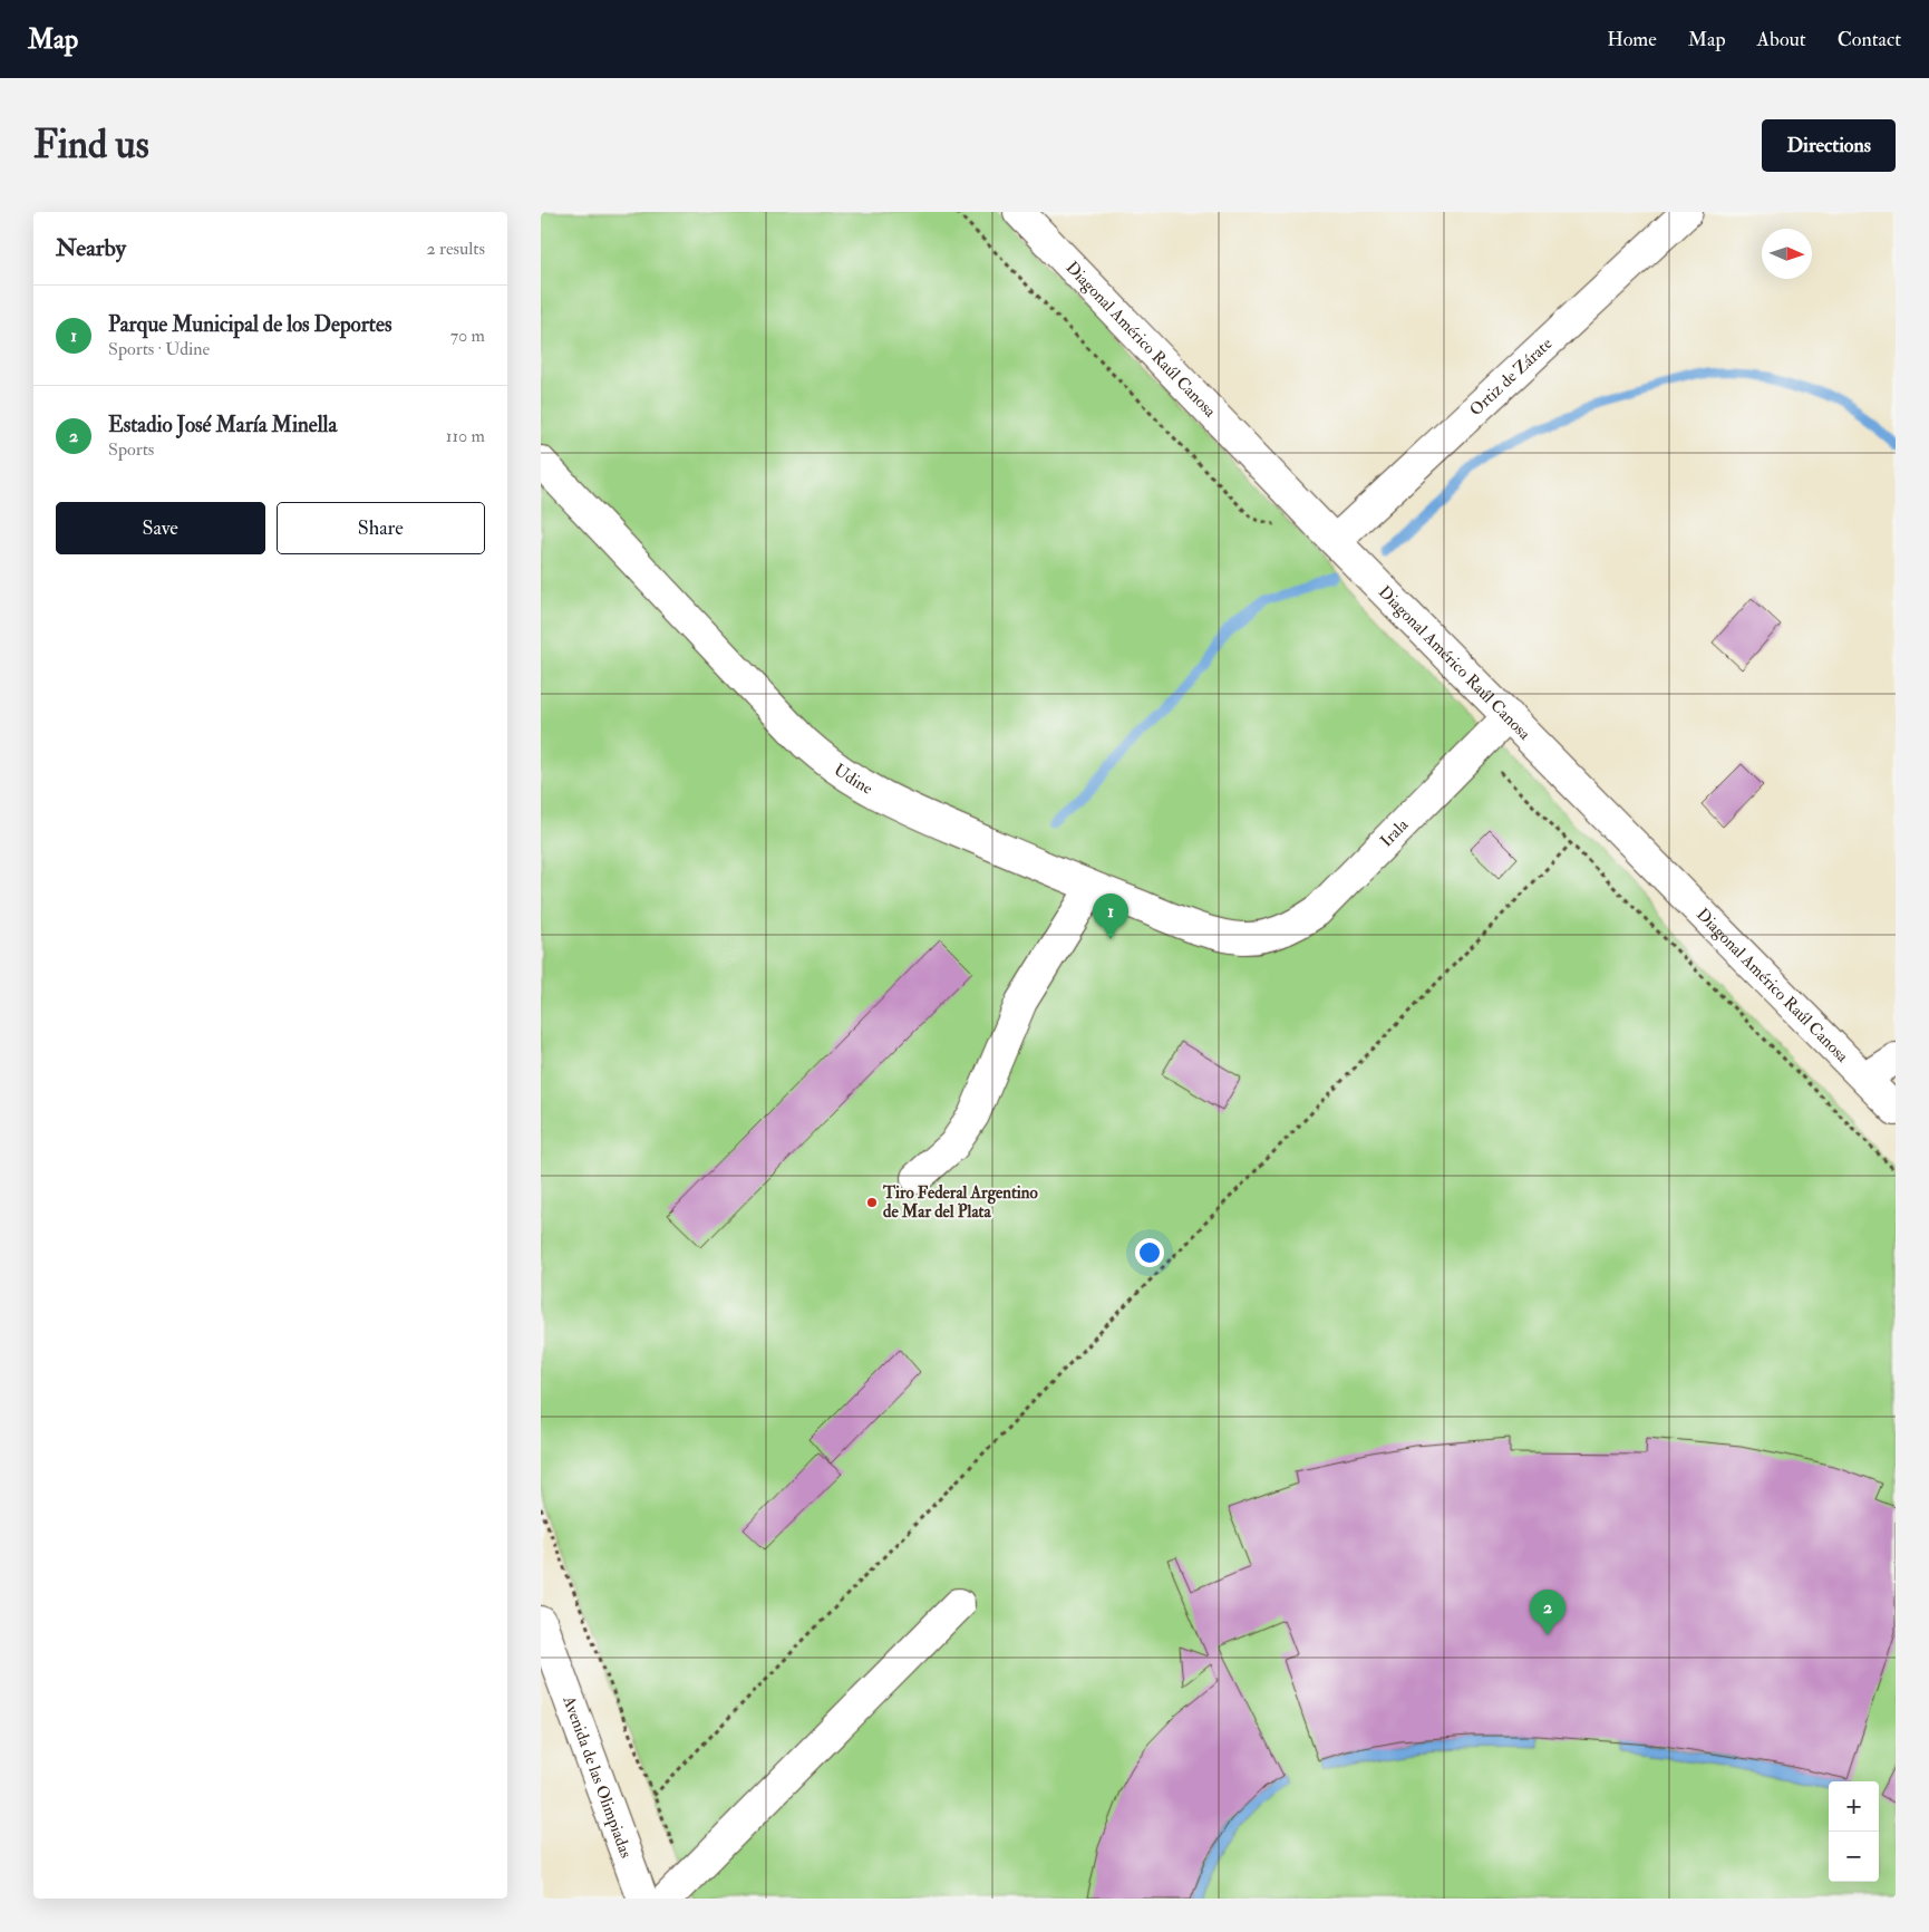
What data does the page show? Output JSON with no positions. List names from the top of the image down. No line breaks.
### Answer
{"streets":{"street":["Diagonal Américo Raúl Canosa","Ortiz de Zárate","Udine","Irala","Avenida de las Olimpiadas"]},"crossings":[["Diagonal Américo Raúl Canosa","Ortiz de Zárate"],["Diagonal Américo Raúl Canosa","Irala"],["Udine","Irala"]],"places":["Tiro Federal Argentino de Mar del Plata"],"north":"right","page":{"header":"Map","nav":["Home","Map","About","Contact"],"buttons":["Directions",["Save","Share"]],"title":"Find us","heading":["Nearby","2 results"],"list":[{"mark":"1","name":"Parque Municipal de los Deportes","note":"Sports · Udine","value":"70 m"},{"mark":"2","name":"Estadio José María Minella","note":"Sports","value":"110 m"}],"pins":["1","2"],"map_buttons":["+","−"]}}
